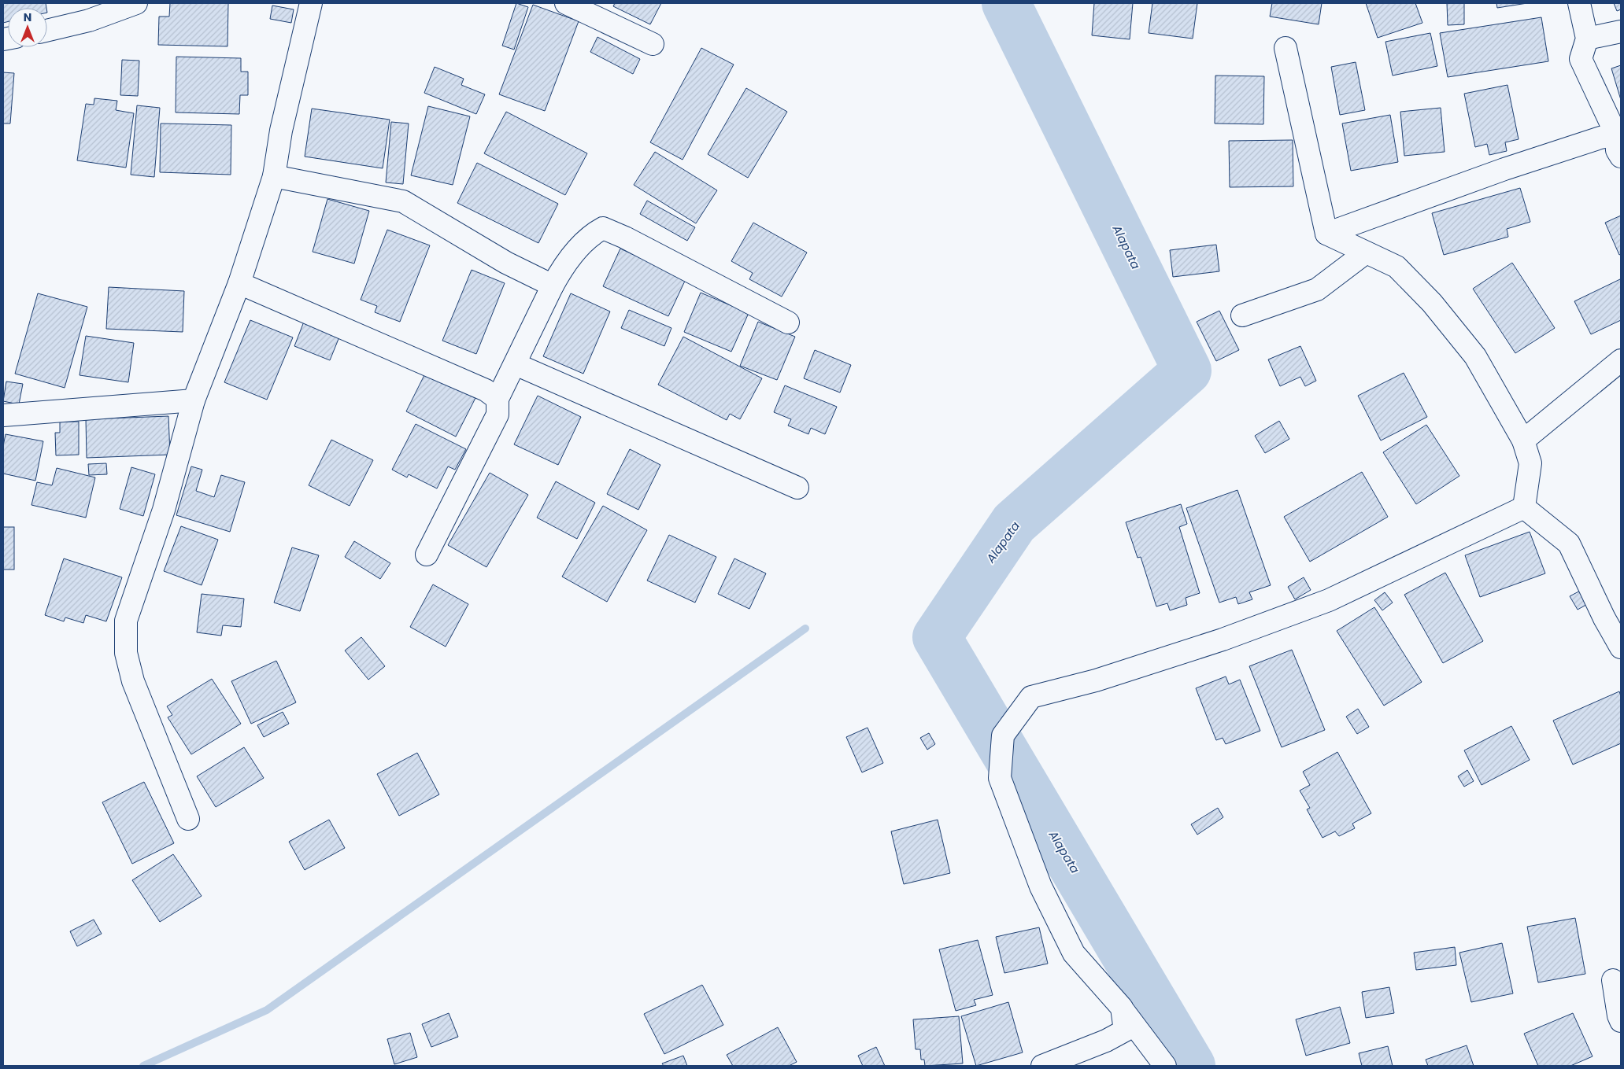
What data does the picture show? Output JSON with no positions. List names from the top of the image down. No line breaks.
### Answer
{"water":["Alapata"],"north":"top"}
